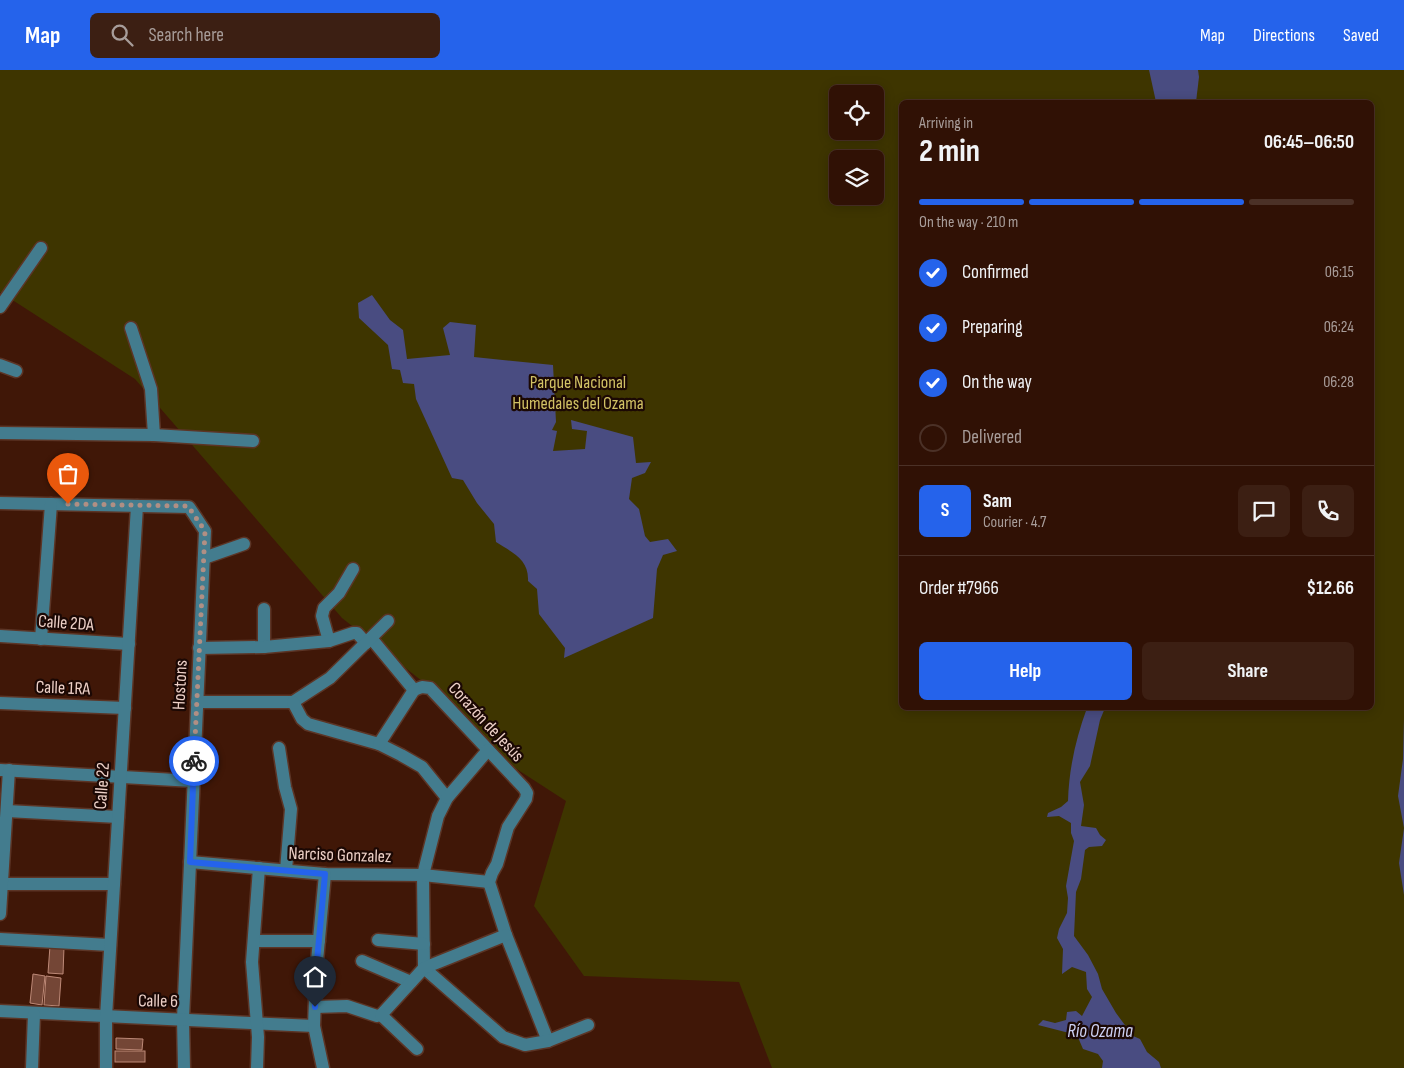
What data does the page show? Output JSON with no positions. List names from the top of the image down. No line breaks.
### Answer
{"streets":{"street":["Calle 2DA","Hostons","Calle 1RA","Corazón de Jesús","Calle 22","Narciso Gonzalez","Calle 6"]},"crossings":[["Calle 2DA","Calle 22"],["Hostons","Calle 22"],["Hostons","Narciso Gonzalez"],["Hostons","Calle 6"],["Calle 1RA","Calle 22"],["Corazón de Jesús","Narciso Gonzalez"],["Calle 22","Calle 6"]],"water":["Río Ozama"],"parks":["Parque Nacional Humedales del Ozama"],"page":{"header":"Map","search":"Search here","nav":["Map","Directions","Saved"],"heading":["2 min","Arriving in","06:45–06:50"],"panel":["Sam","Courier · 4.7","Order #7966","$12.66"],"bar":"On the way · 210 m","list":[["Confirmed","06:15"],["Preparing","06:24"],["On the way","06:28"],"Delivered"],"round":"S","buttons":["Help","Share"]}}
